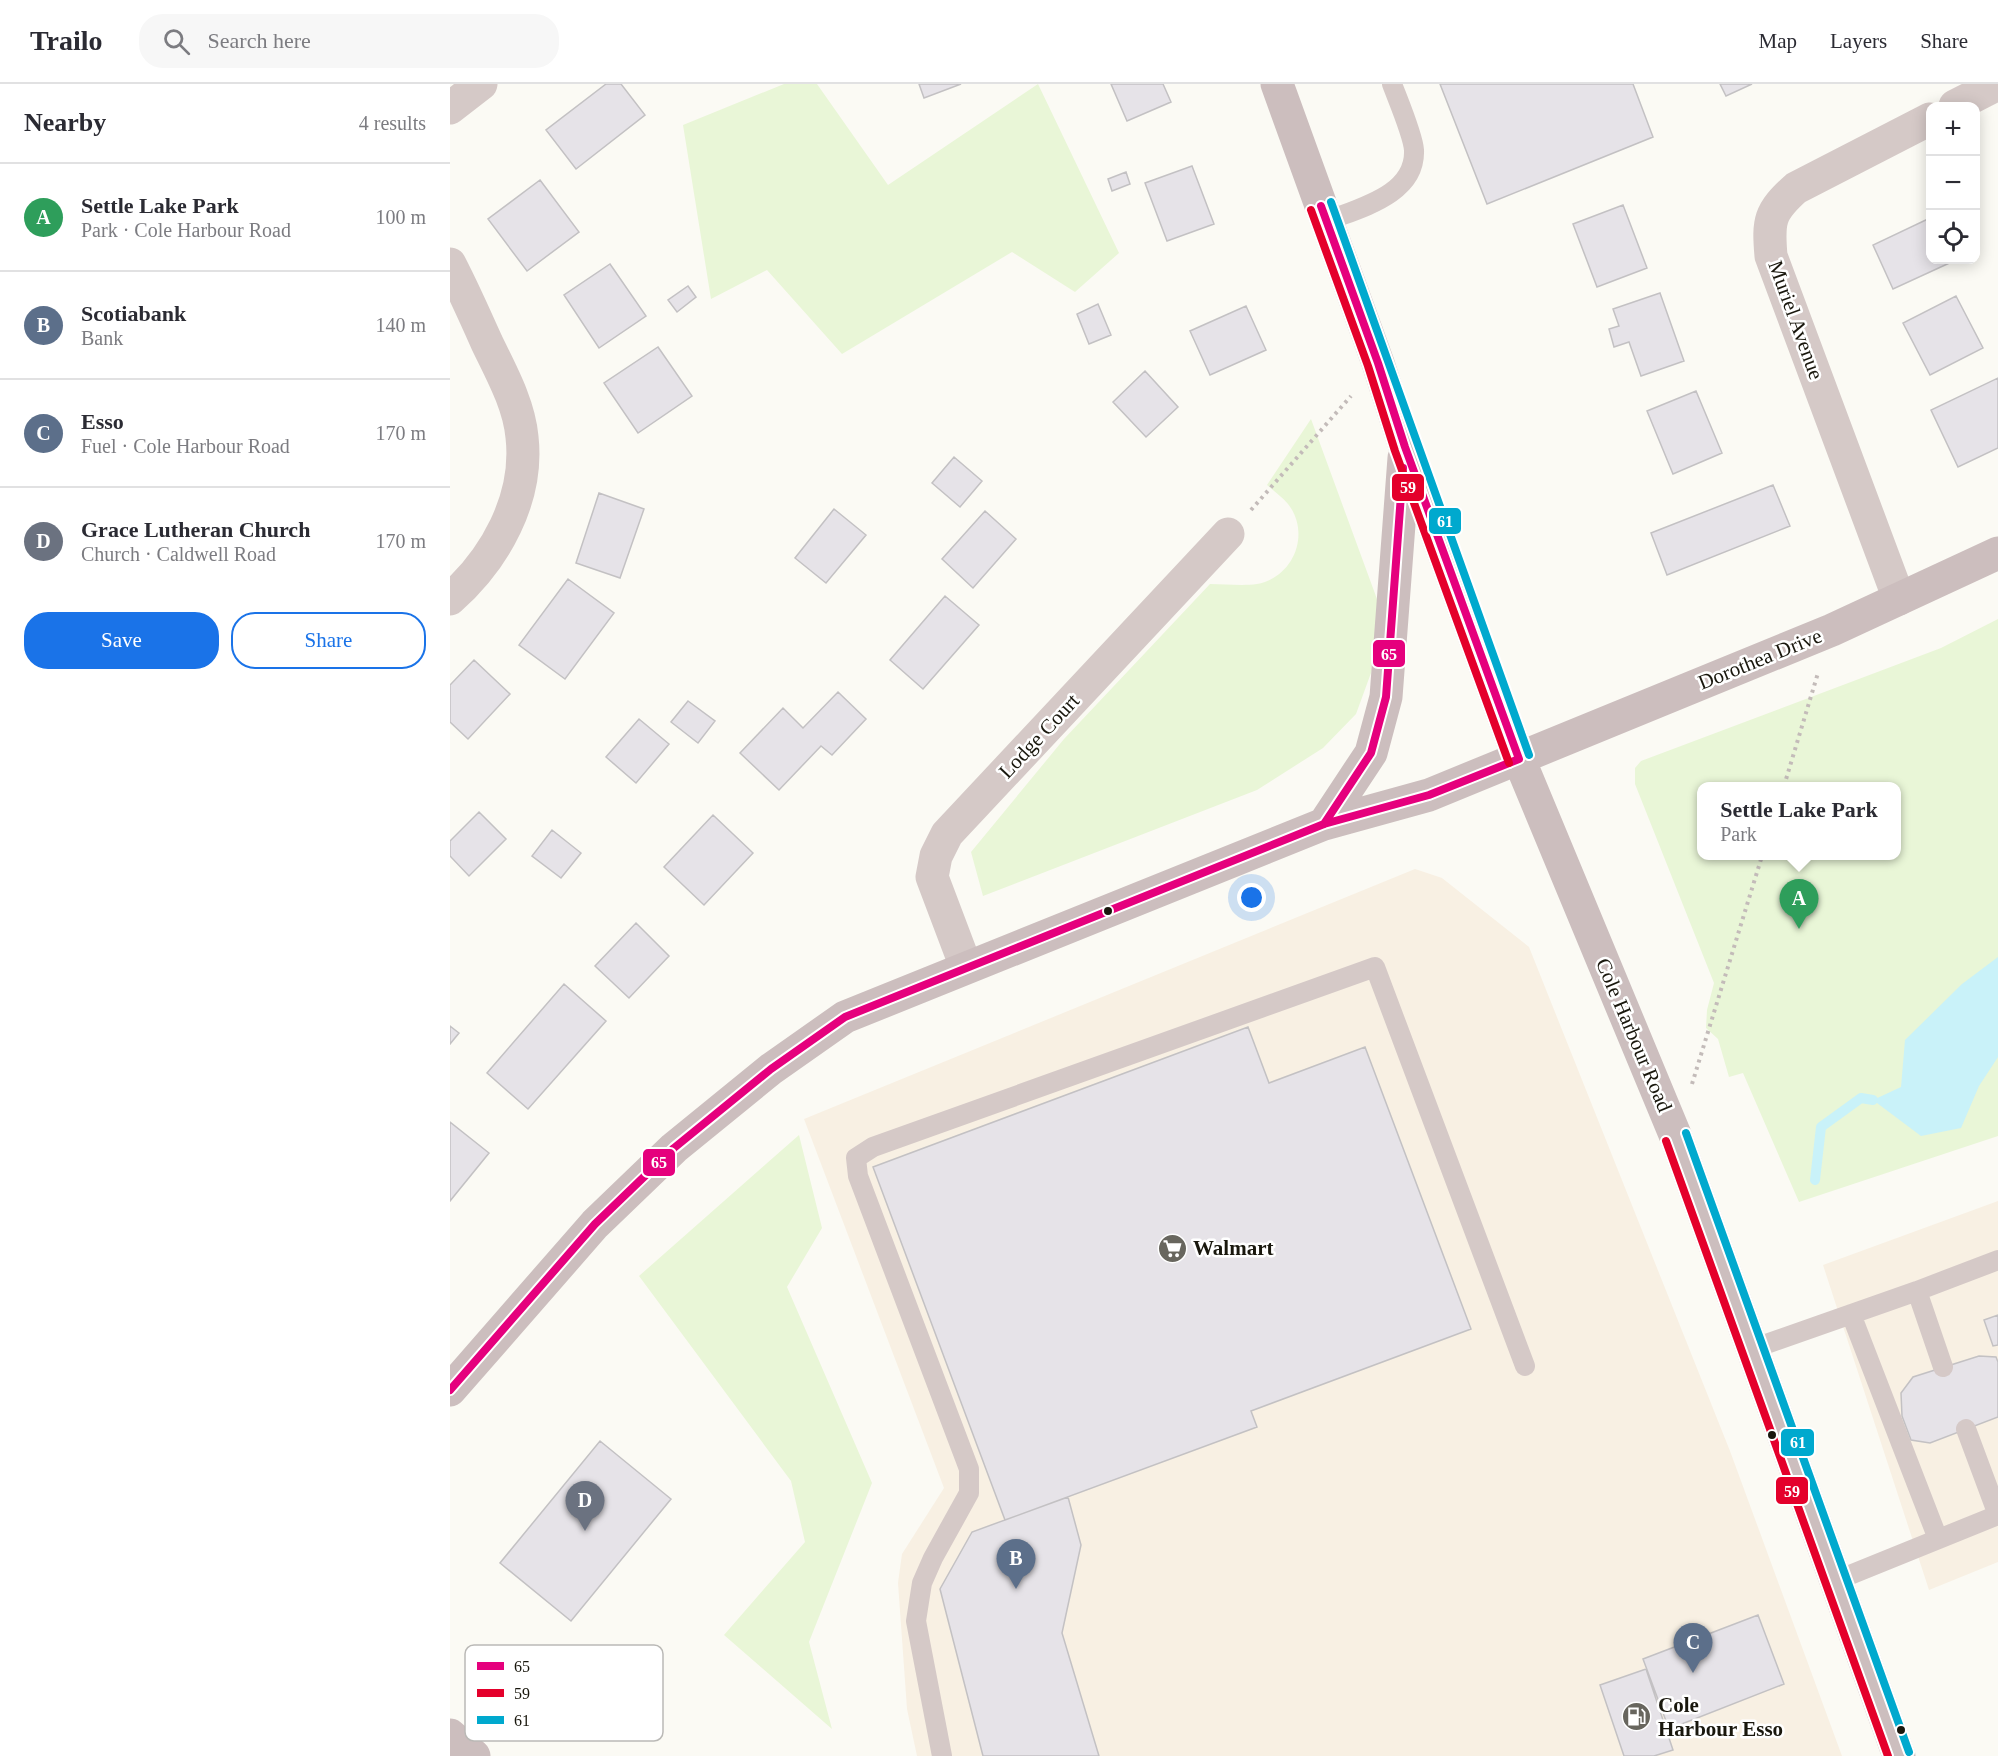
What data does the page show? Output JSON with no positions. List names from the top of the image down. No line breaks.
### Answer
{"streets":{"main road":["Dorothea Drive","Cole Harbour Road"],"street":["Muriel Avenue","Lodge Court"]},"crossings":[["Muriel Avenue","Dorothea Drive"],["Dorothea Drive","Lodge Court"],["Dorothea Drive","Cole Harbour Road"]],"places":{"supermarket":["Walmart"],"fuel station":["Cole Harbour Esso"]},"lines":["transit line 61","transit line 65","transit line 59"],"legend":["65","59","61"],"page":{"header":"Trailo","search":"Search here","nav":["Map","Layers","Share"],"heading":["Nearby","4 results"],"map_buttons":["+","−"],"list":[{"mark":"A","name":"Settle Lake Park","note":"Park · Cole Harbour Road","value":"100 m"},{"mark":"B","name":"Scotiabank","note":"Bank","value":"140 m"},{"mark":"C","name":"Esso","note":"Fuel · Cole Harbour Road","value":"170 m"},{"mark":"D","name":"Grace Lutheran Church","note":"Church · Caldwell Road","value":"170 m"}],"buttons":["Save","Share"],"popup":["Settle Lake Park","Park"],"pins":["A","D","B","C"]}}
